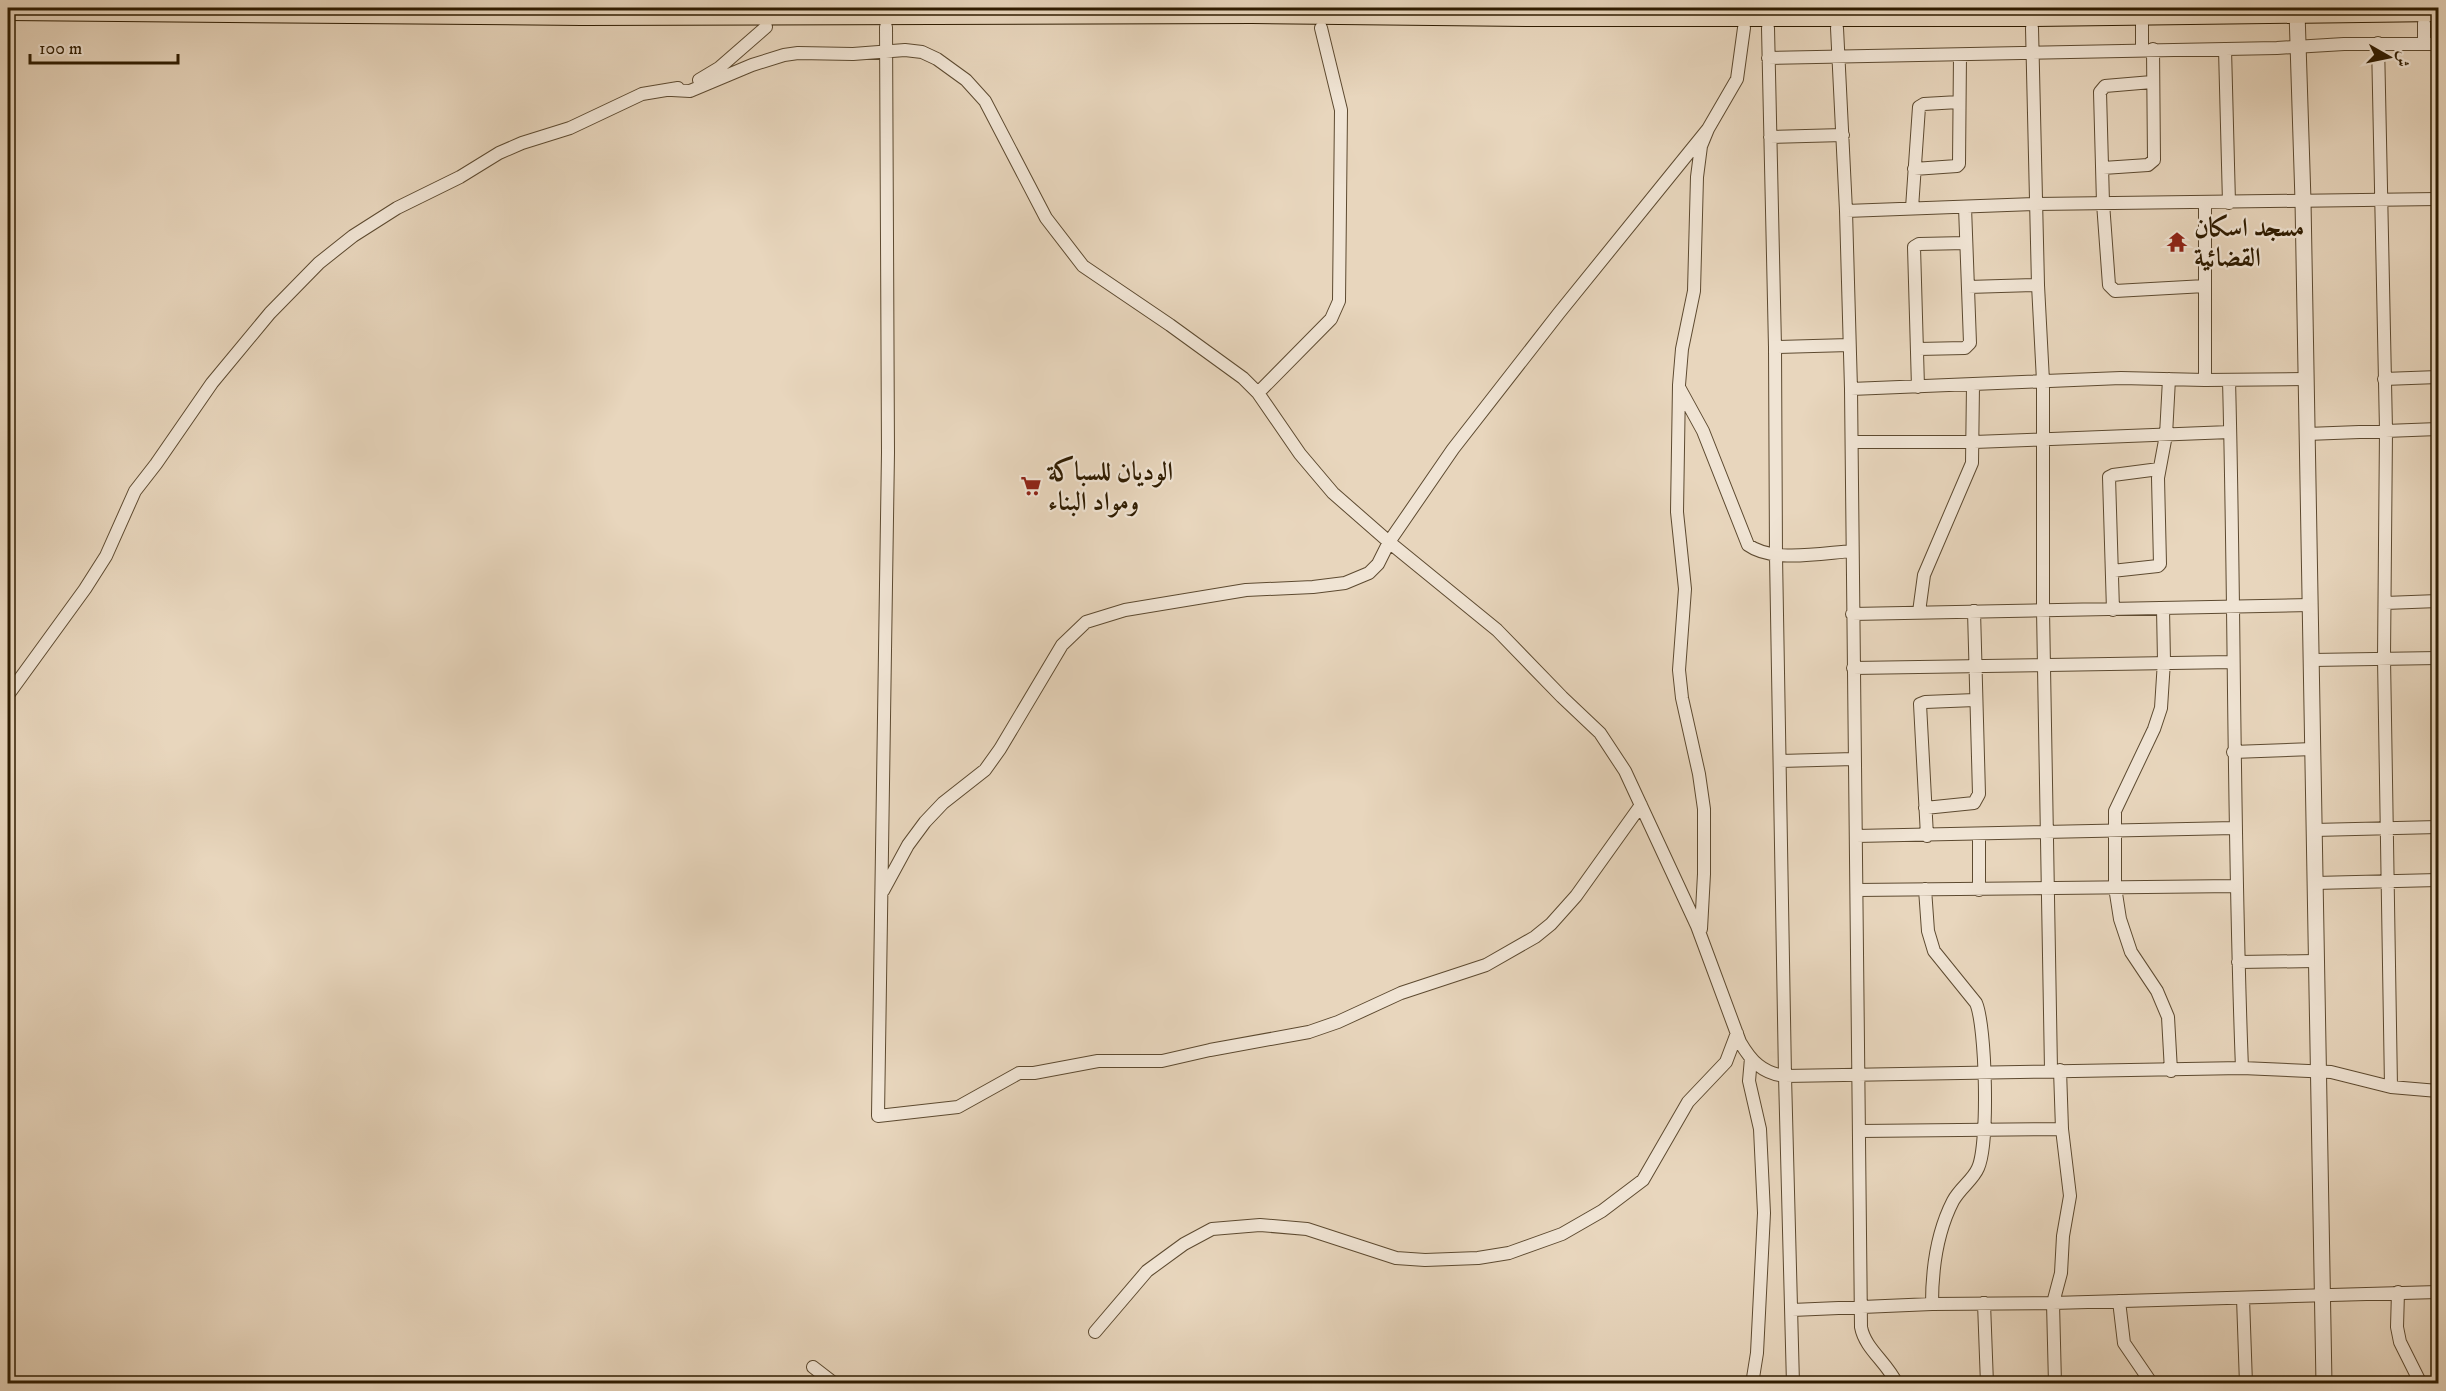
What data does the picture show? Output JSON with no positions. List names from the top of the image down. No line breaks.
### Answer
{"places":{"temple":["مسجد اسكان القضائية"],"supermarket":["الوديان للسباكة ومواد البناء"]},"scale_bar":"100 m","north":"right"}
